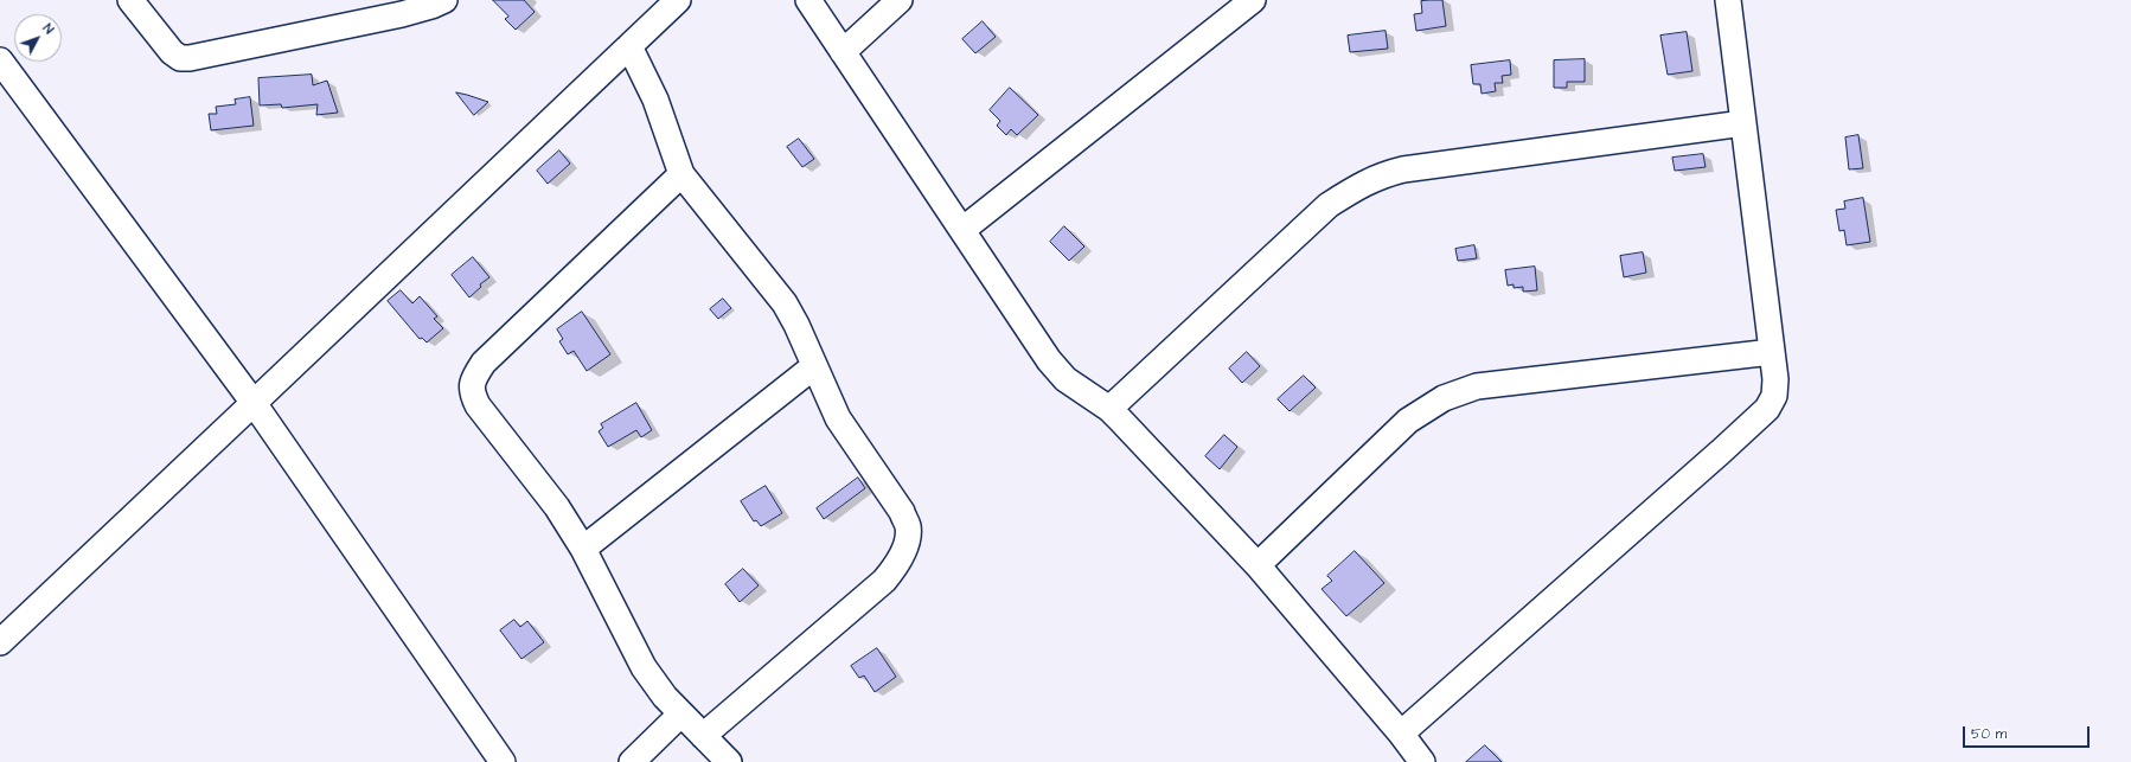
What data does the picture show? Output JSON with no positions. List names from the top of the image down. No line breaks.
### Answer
{"scale_bar":"50 m","north":"top right"}
